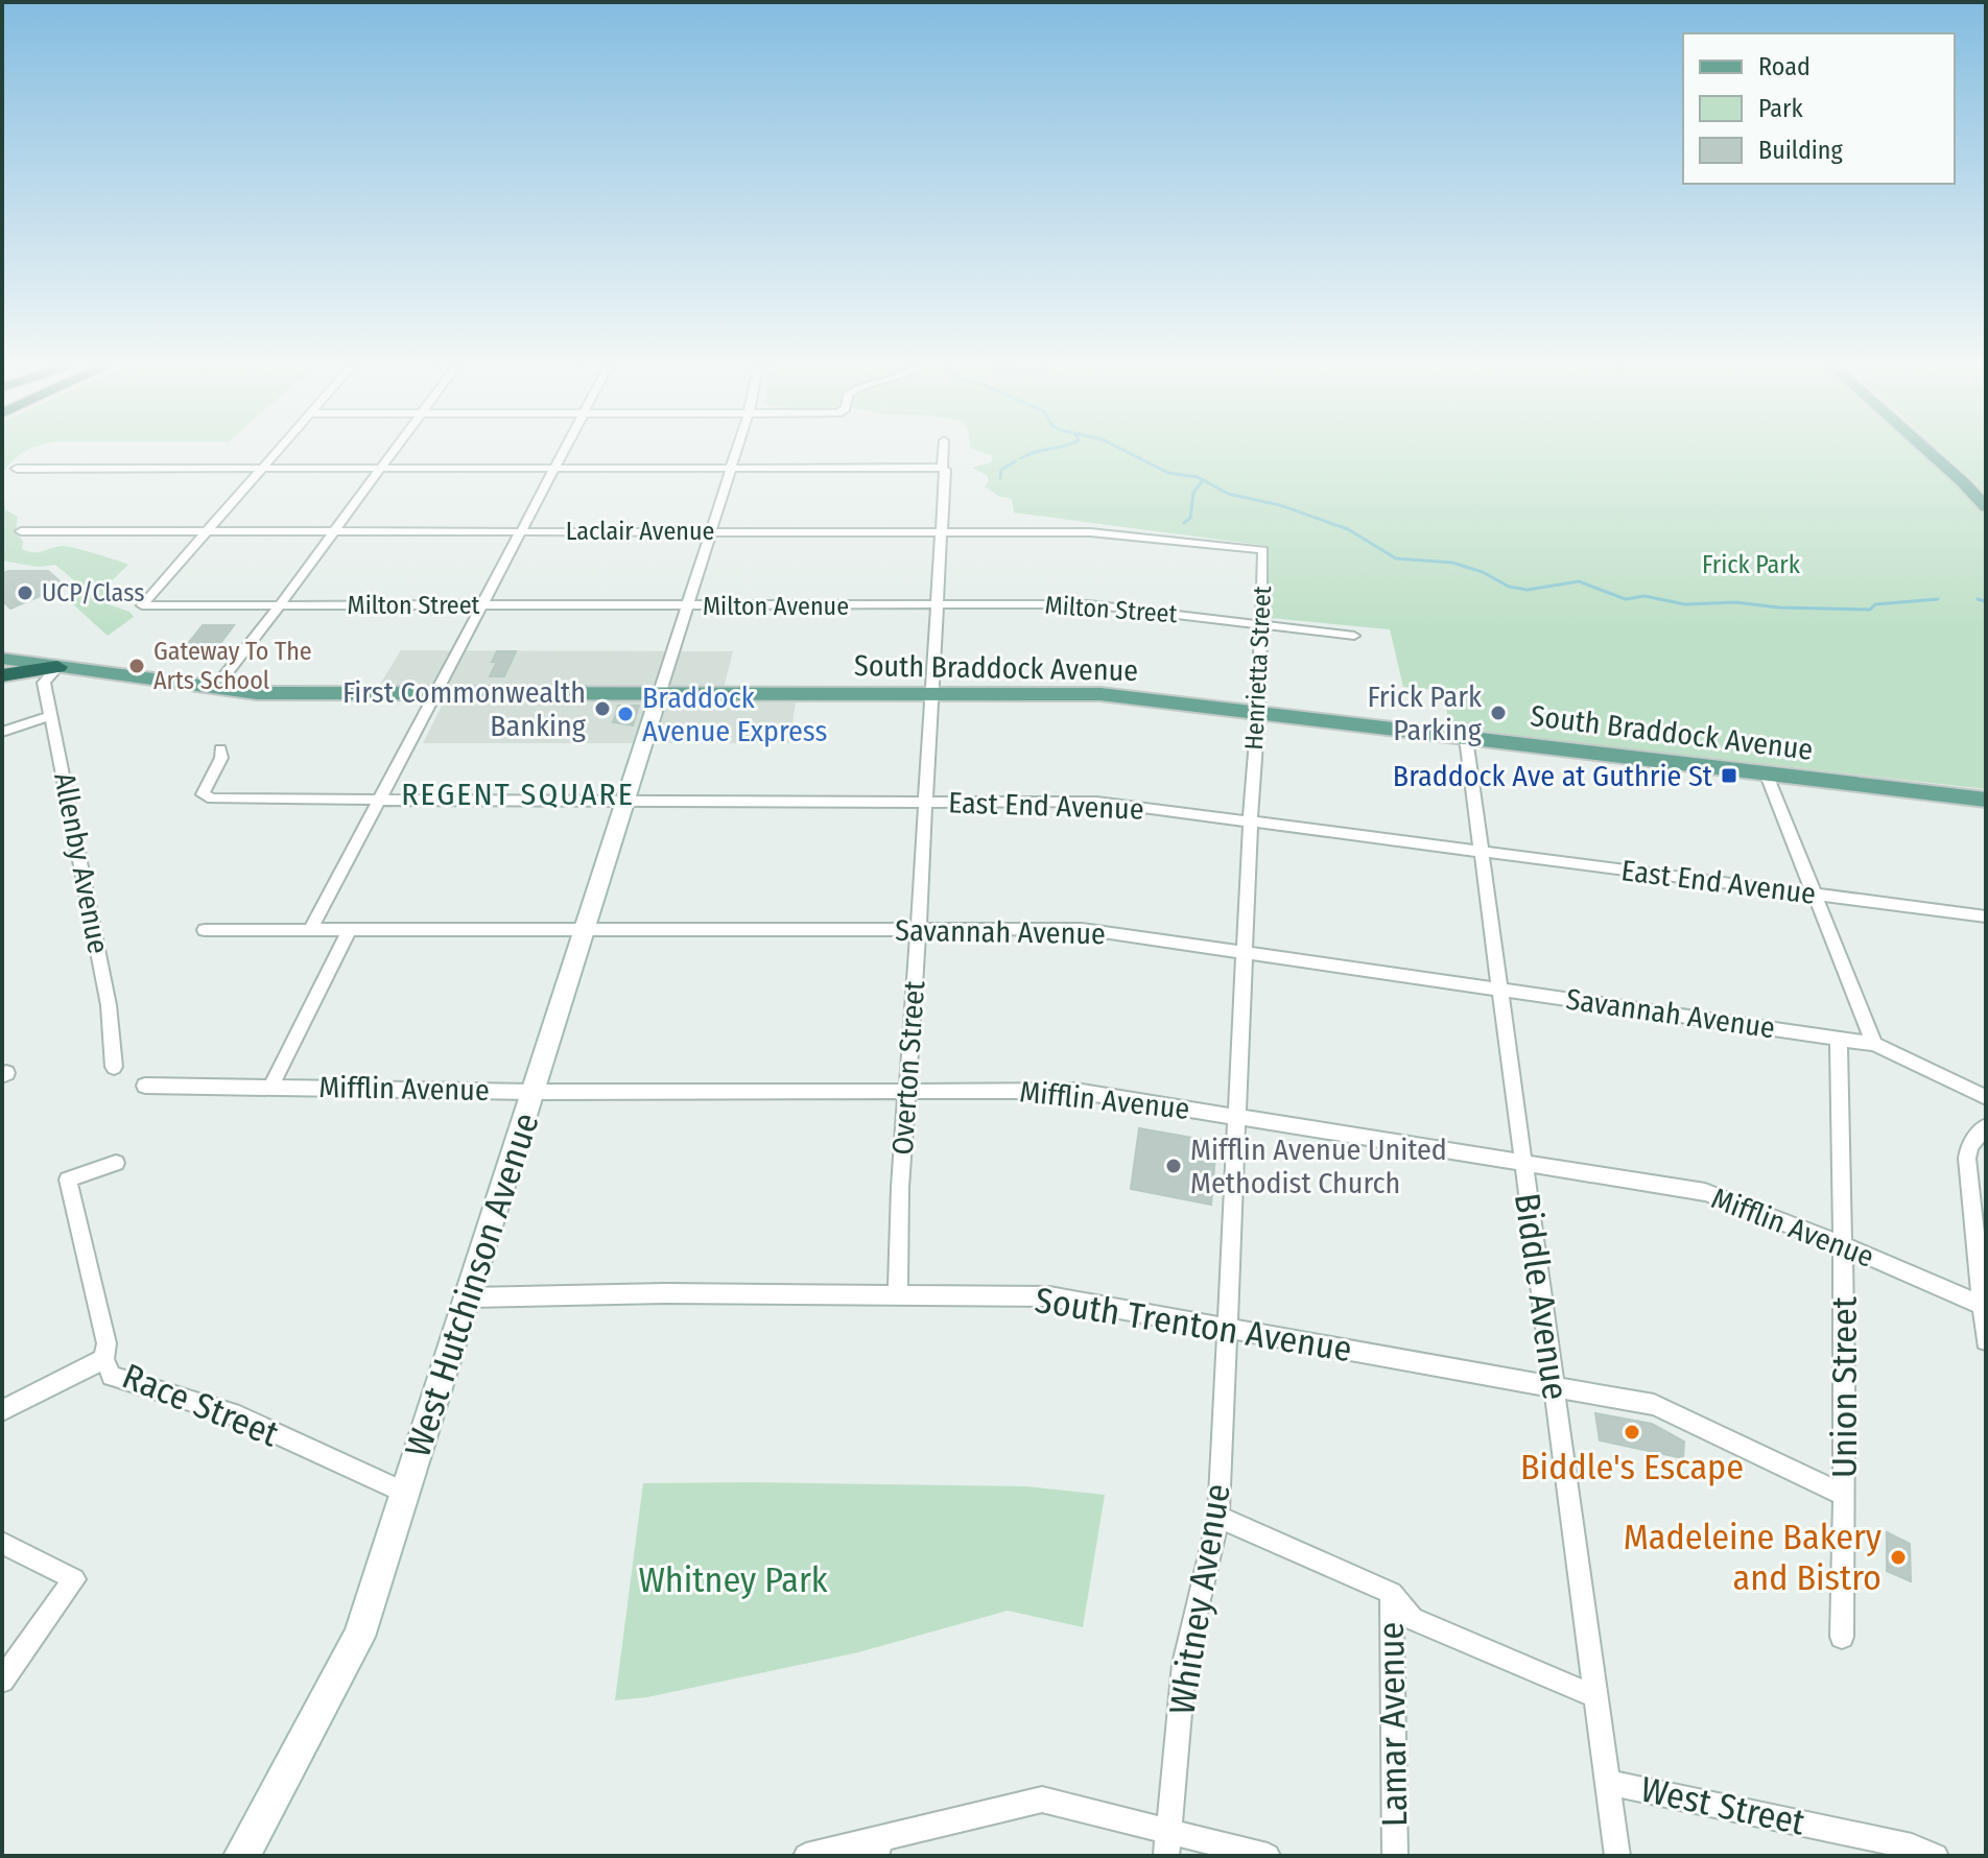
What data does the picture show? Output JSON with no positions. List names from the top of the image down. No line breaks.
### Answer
{"streets":{"main road":["South Braddock Avenue"],"street":["Laclair Avenue","Milton Street","Milton Avenue","Henrietta Street","East End Avenue","Allenby Avenue","Savannah Avenue","Overton Street","Mifflin Avenue","West Hutchinson Avenue","Biddle Avenue","South Trenton Avenue","Union Street","Race Street","Whitney Avenue","Lamar Avenue","West Street"]},"crossings":[["Laclair Avenue","Milton Street"],["Laclair Avenue","Henrietta Street"],["Laclair Avenue","Overton Street"],["Milton Street","Milton Avenue"],["Milton Street","Henrietta Street"],["Milton Street","Overton Street"],["South Braddock Avenue","Henrietta Street"],["South Braddock Avenue","Allenby Avenue"],["South Braddock Avenue","Overton Street"],["South Braddock Avenue","West Hutchinson Avenue"],["South Braddock Avenue","Biddle Avenue"],["Henrietta Street","Whitney Avenue"],["East End Avenue","Overton Street"],["East End Avenue","West Hutchinson Avenue"],["East End Avenue","Biddle Avenue"],["East End Avenue","Whitney Avenue"],["Savannah Avenue","Overton Street"],["Savannah Avenue","West Hutchinson Avenue"],["Savannah Avenue","Biddle Avenue"],["Savannah Avenue","Union Street"],["Savannah Avenue","Whitney Avenue"],["Overton Street","Mifflin Avenue"],["Overton Street","South Trenton Avenue"],["Mifflin Avenue","West Hutchinson Avenue"],["Mifflin Avenue","Biddle Avenue"],["Mifflin Avenue","Union Street"],["Mifflin Avenue","Whitney Avenue"],["West Hutchinson Avenue","South Trenton Avenue"],["West Hutchinson Avenue","Race Street"],["Biddle Avenue","South Trenton Avenue"],["Biddle Avenue","West Street"],["South Trenton Avenue","Union Street"],["South Trenton Avenue","Whitney Avenue"]],"districts":["REGENT SQUARE"],"parks":["Frick Park","Whitney Park"],"places":{"other":["UCP/Class","Gateway To The Arts School","First Commonwealth Banking","Frick Park Parking","Braddock Avenue Express","Mifflin Avenue United Methodist Church","Biddle's Escape","Madeleine Bakery and Bistro"],"transit":["Braddock Ave at Guthrie St"]},"legend":["Road","Park","Building"]}
